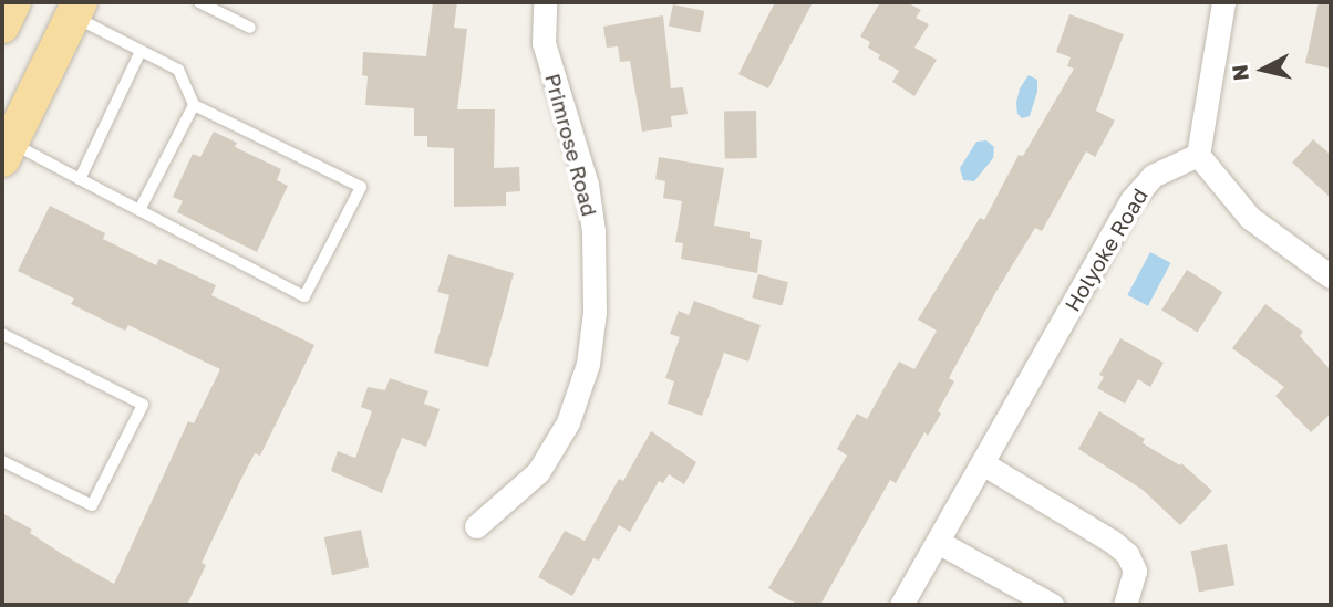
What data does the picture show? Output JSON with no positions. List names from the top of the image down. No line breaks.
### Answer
{"streets":{"street":["Primrose Road","Holyoke Road"]},"north":"left"}
